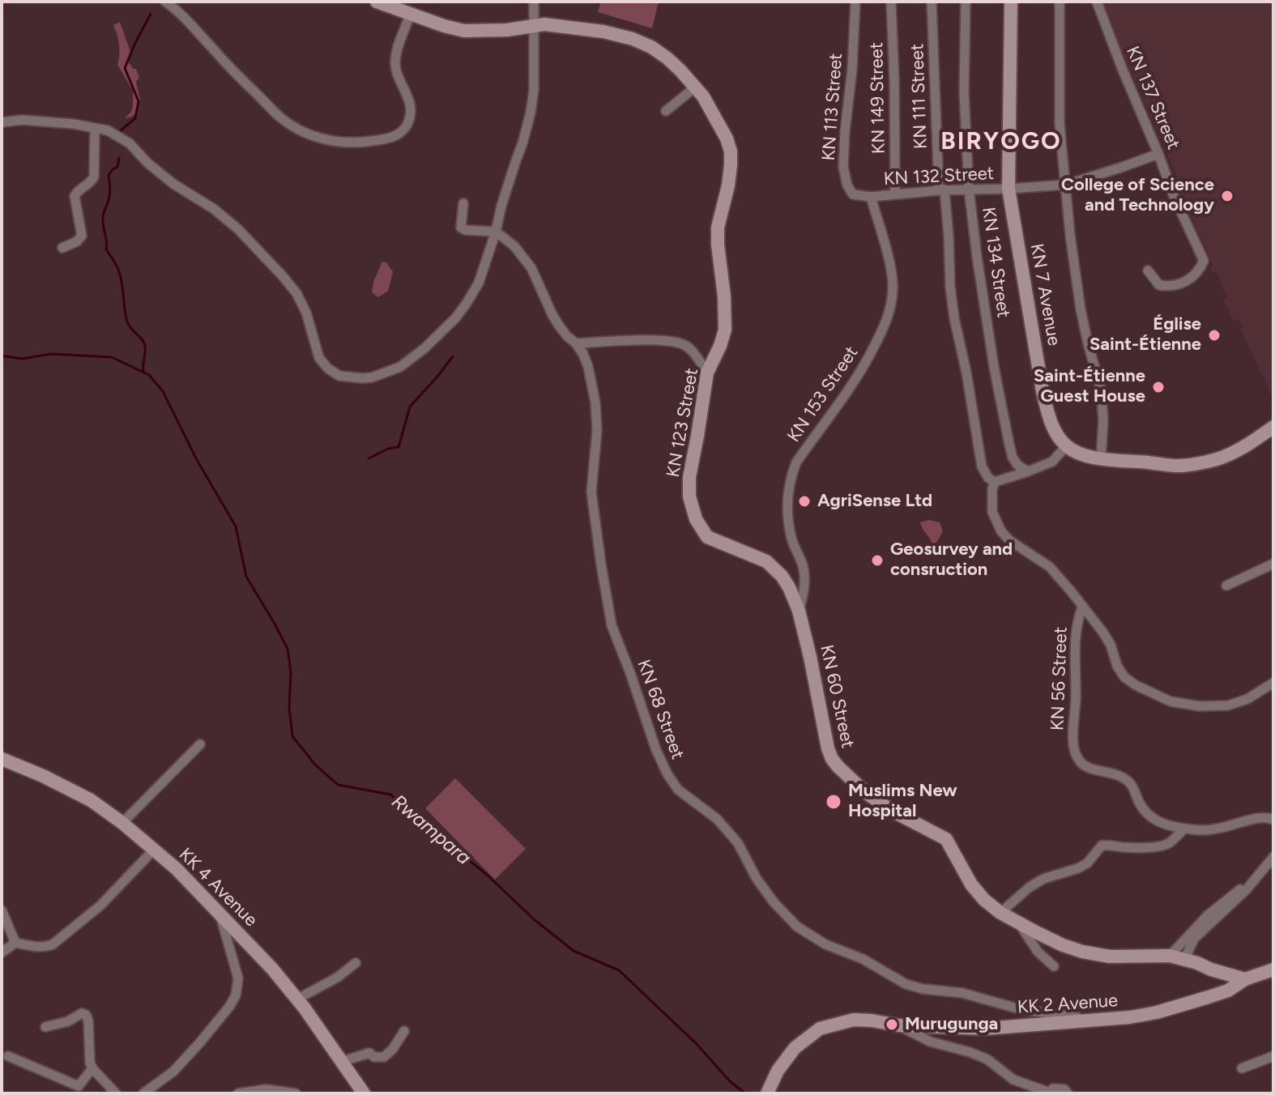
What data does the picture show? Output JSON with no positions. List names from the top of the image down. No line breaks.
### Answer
{"streets":{"main road":["KN 7 Avenue","KN 123 Street","KN 60 Street","KK 4 Avenue","KK 2 Avenue"],"street":["KN 111 Street","KN 149 Street","KN 137 Street","KN 113 Street","KN 132 Street","KN 134 Street","KN 153 Street","KN 56 Street","KN 68 Street"]},"crossings":[["KN 111 Street","KN 132 Street"],["KN 149 Street","KN 132 Street"],["KN 137 Street","KN 132 Street"],["KN 113 Street","KN 132 Street"],["KN 113 Street","KN 153 Street"],["KN 132 Street","KN 134 Street"],["KN 132 Street","KN 7 Avenue"],["KN 132 Street","KN 153 Street"],["KN 153 Street","KN 60 Street"],["KN 123 Street","KN 60 Street"],["KN 68 Street","KK 2 Avenue"]],"districts":["BIRYOGO"],"water":["Rwampara"],"places":["College of Science and Technology","Église Saint-Étienne","Saint-Étienne Guest House","AgriSense Ltd","Geosurvey and consruction","Muslims New Hospital","Murugunga"]}
